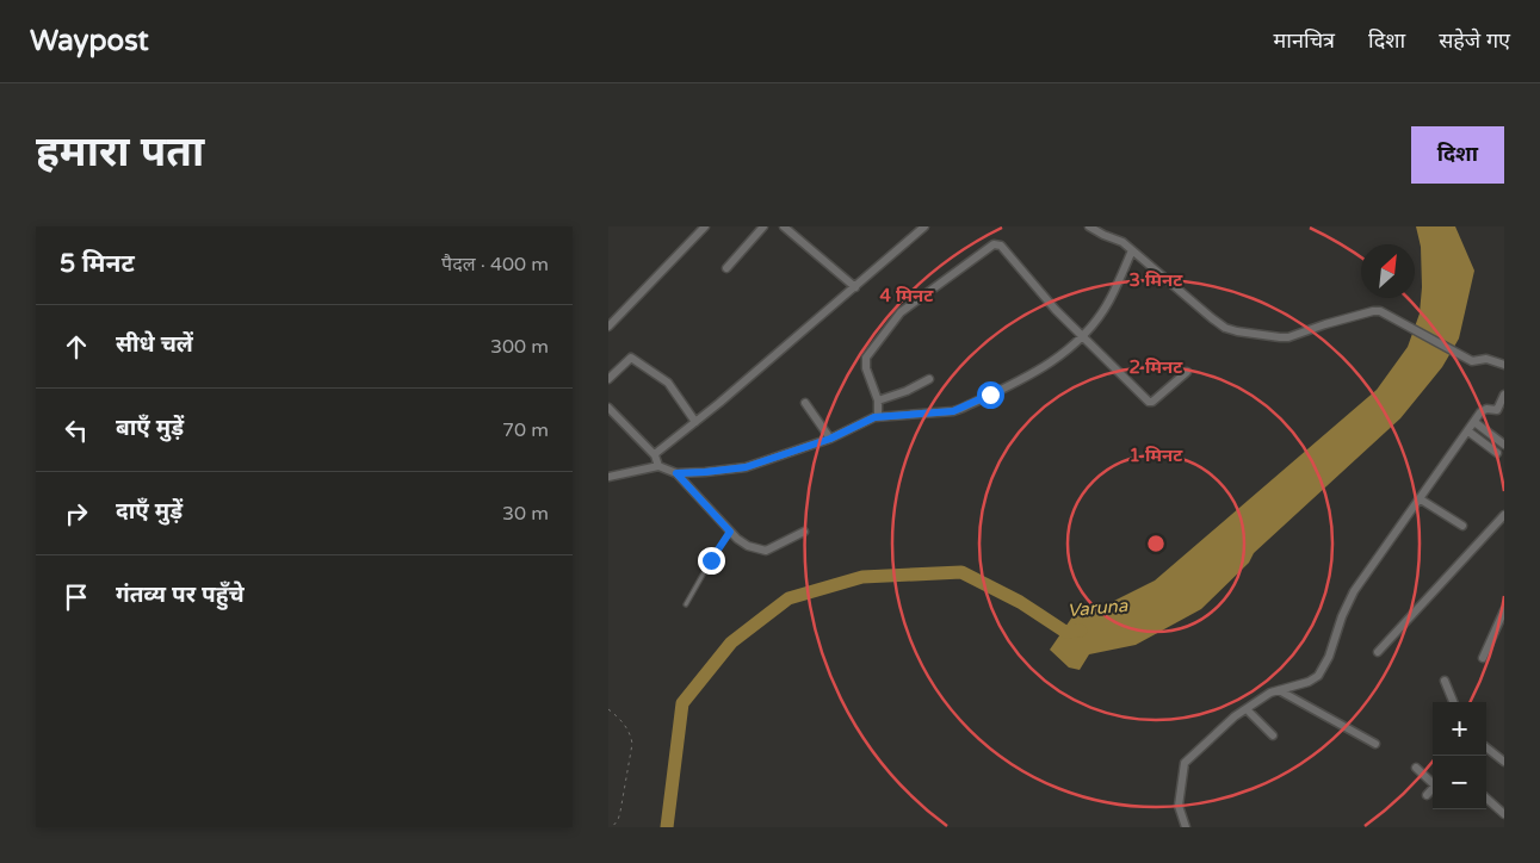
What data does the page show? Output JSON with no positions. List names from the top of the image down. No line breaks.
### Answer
{"water":["Varuna"],"north":"top right","page":{"header":"Waypost","nav":["मानचित्र","दिशा","सहेजे गए"],"buttons":"दिशा","title":"हमारा पता","heading":["5 मिनट","पैदल · 400 m"],"list":[["सीधे चलें","300 m"],["बाएँ मुड़ें","70 m"],["दाएँ मुड़ें","30 m"],"गंतव्य पर पहुँचे"],"map_buttons":["+","−"]},"rings":["3 मिनट","4 मिनट","2 मिनट","1 मिनट"]}
